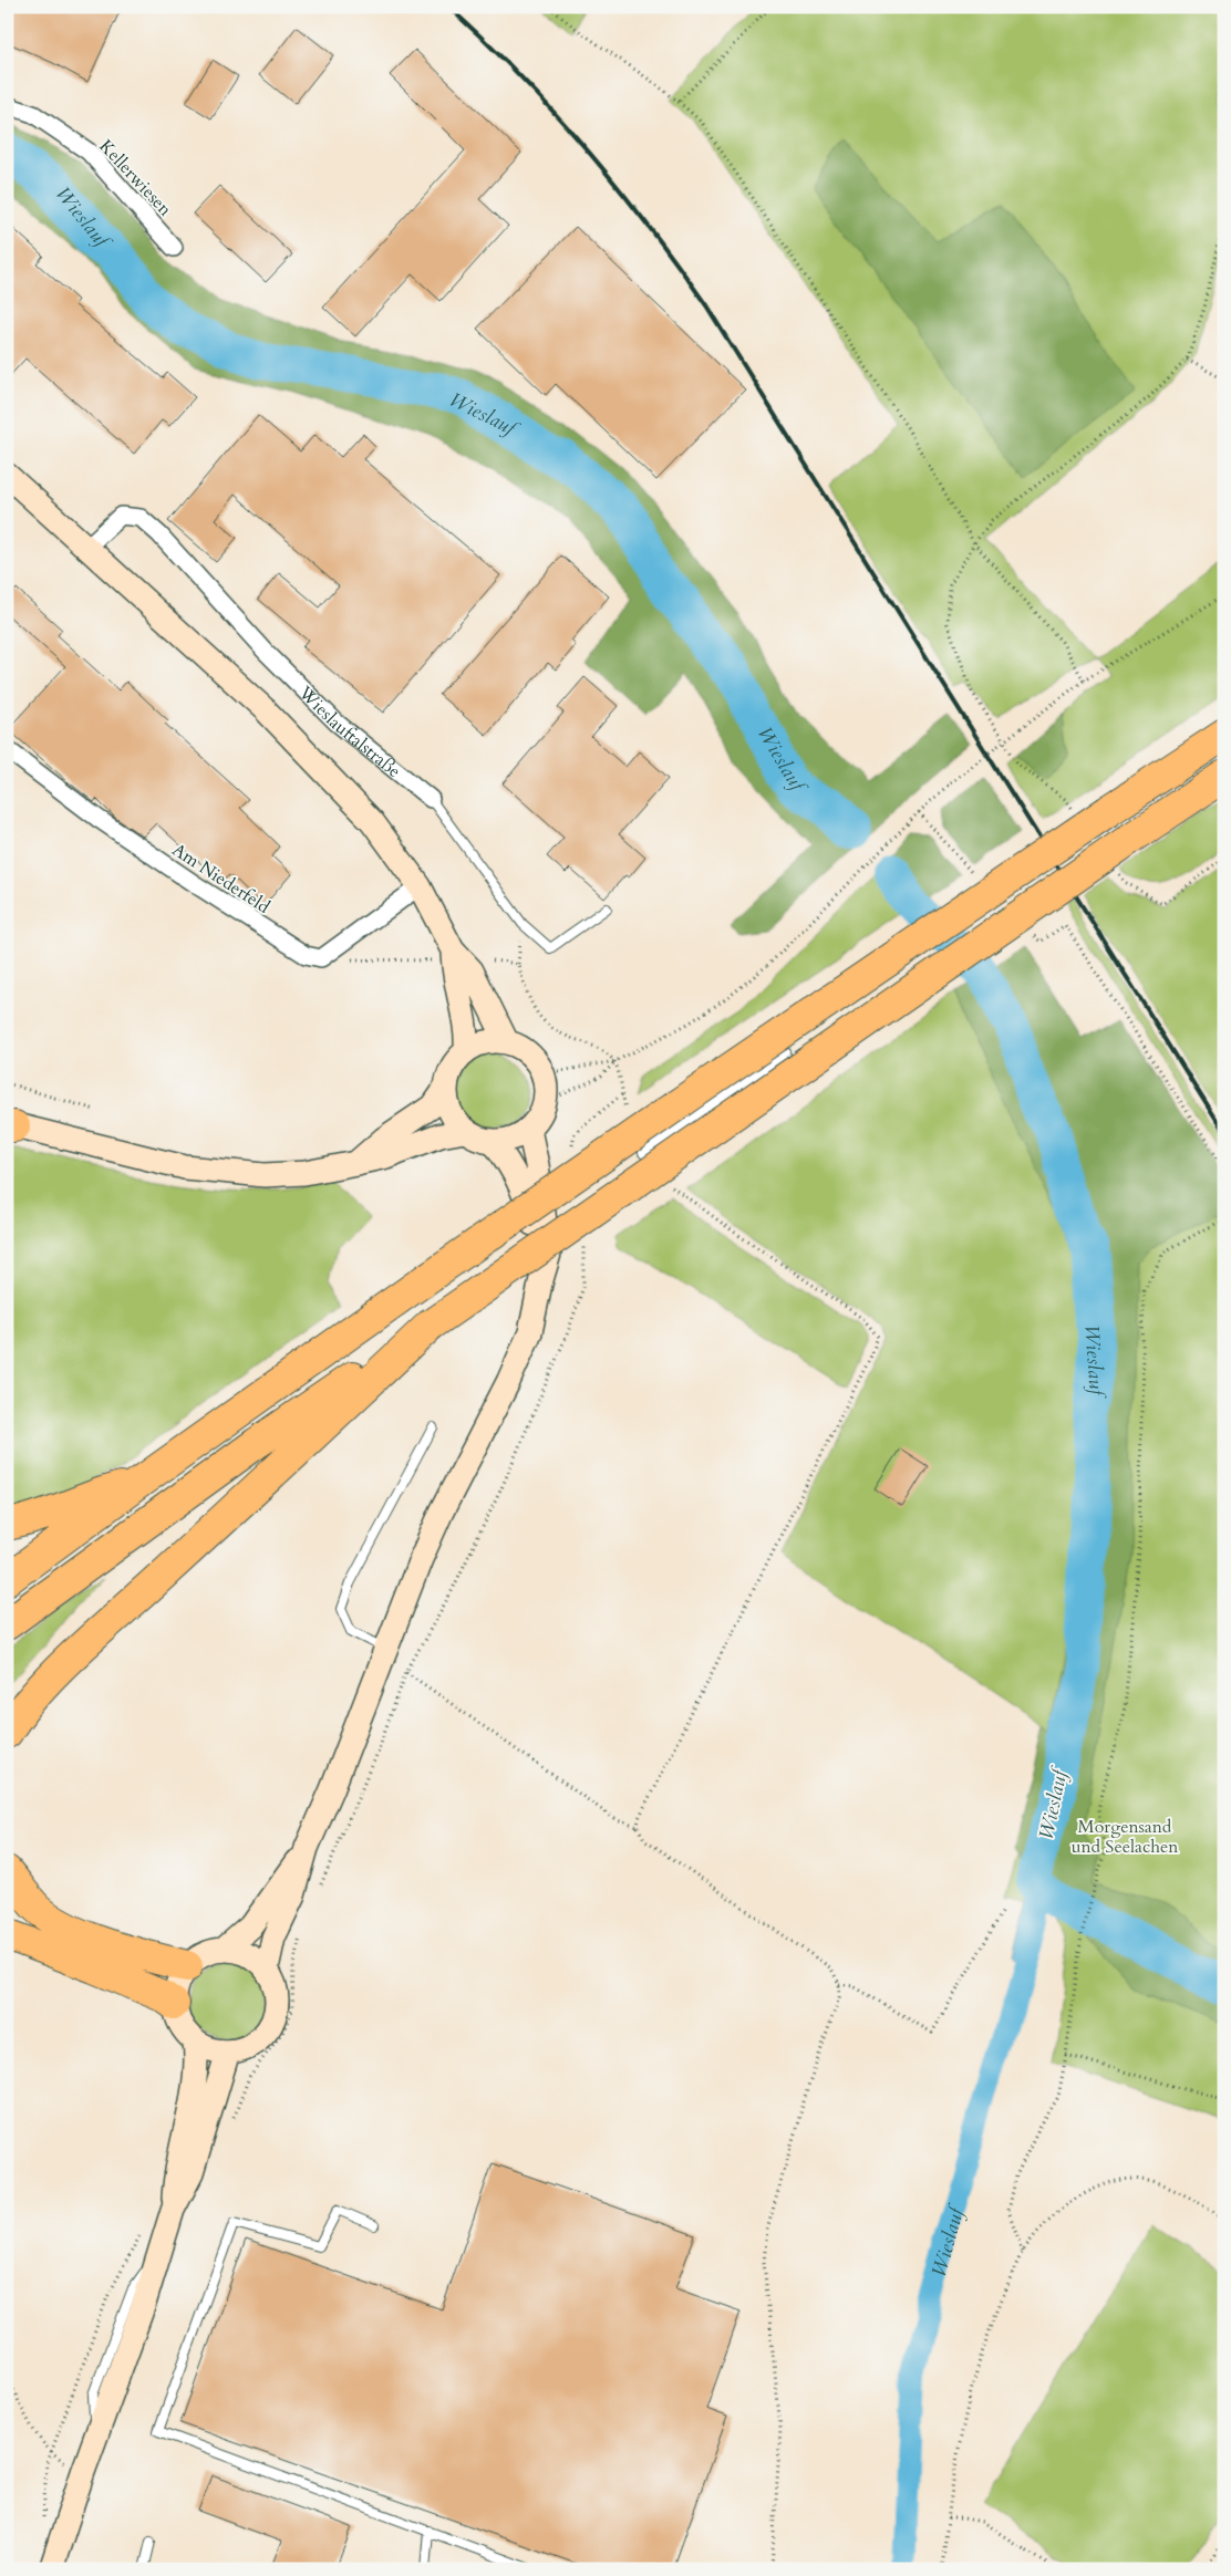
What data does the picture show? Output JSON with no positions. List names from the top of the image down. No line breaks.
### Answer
{"streets":{"street":["Kellerwiesen","Wieslauftalstraße","Am Niederfeld"]},"water":["Wieslauf"],"parks":["Morgensand und Seelachen"]}
